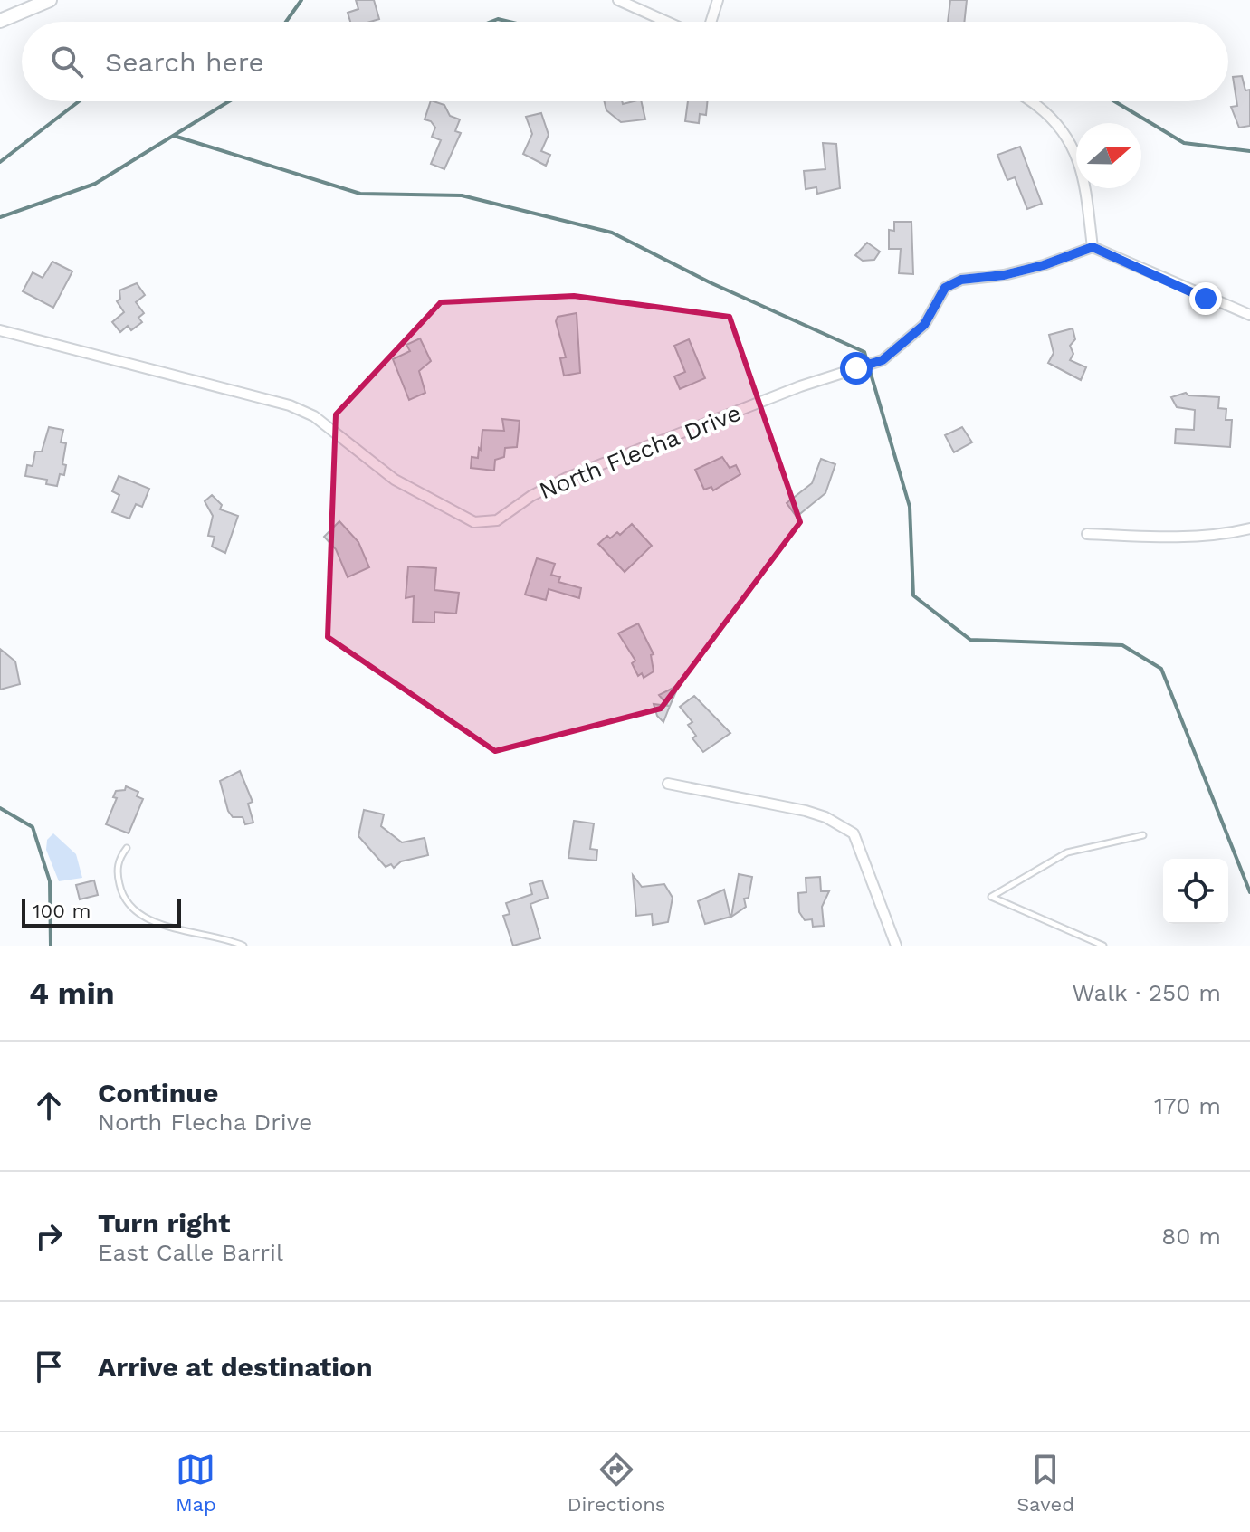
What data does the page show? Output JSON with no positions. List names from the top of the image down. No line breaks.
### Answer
{"streets":{"street":["North Flecha Drive"]},"scale_bar":"100 m","north":"right","page":{"search":"Search here","scale":"100 m","heading":["4 min","Walk · 250 m"],"list":[["Continue","North Flecha Drive","170 m"],["Turn right","East Calle Barril","80 m"],"Arrive at destination"],"nav":["Map","Directions","Saved"]}}
